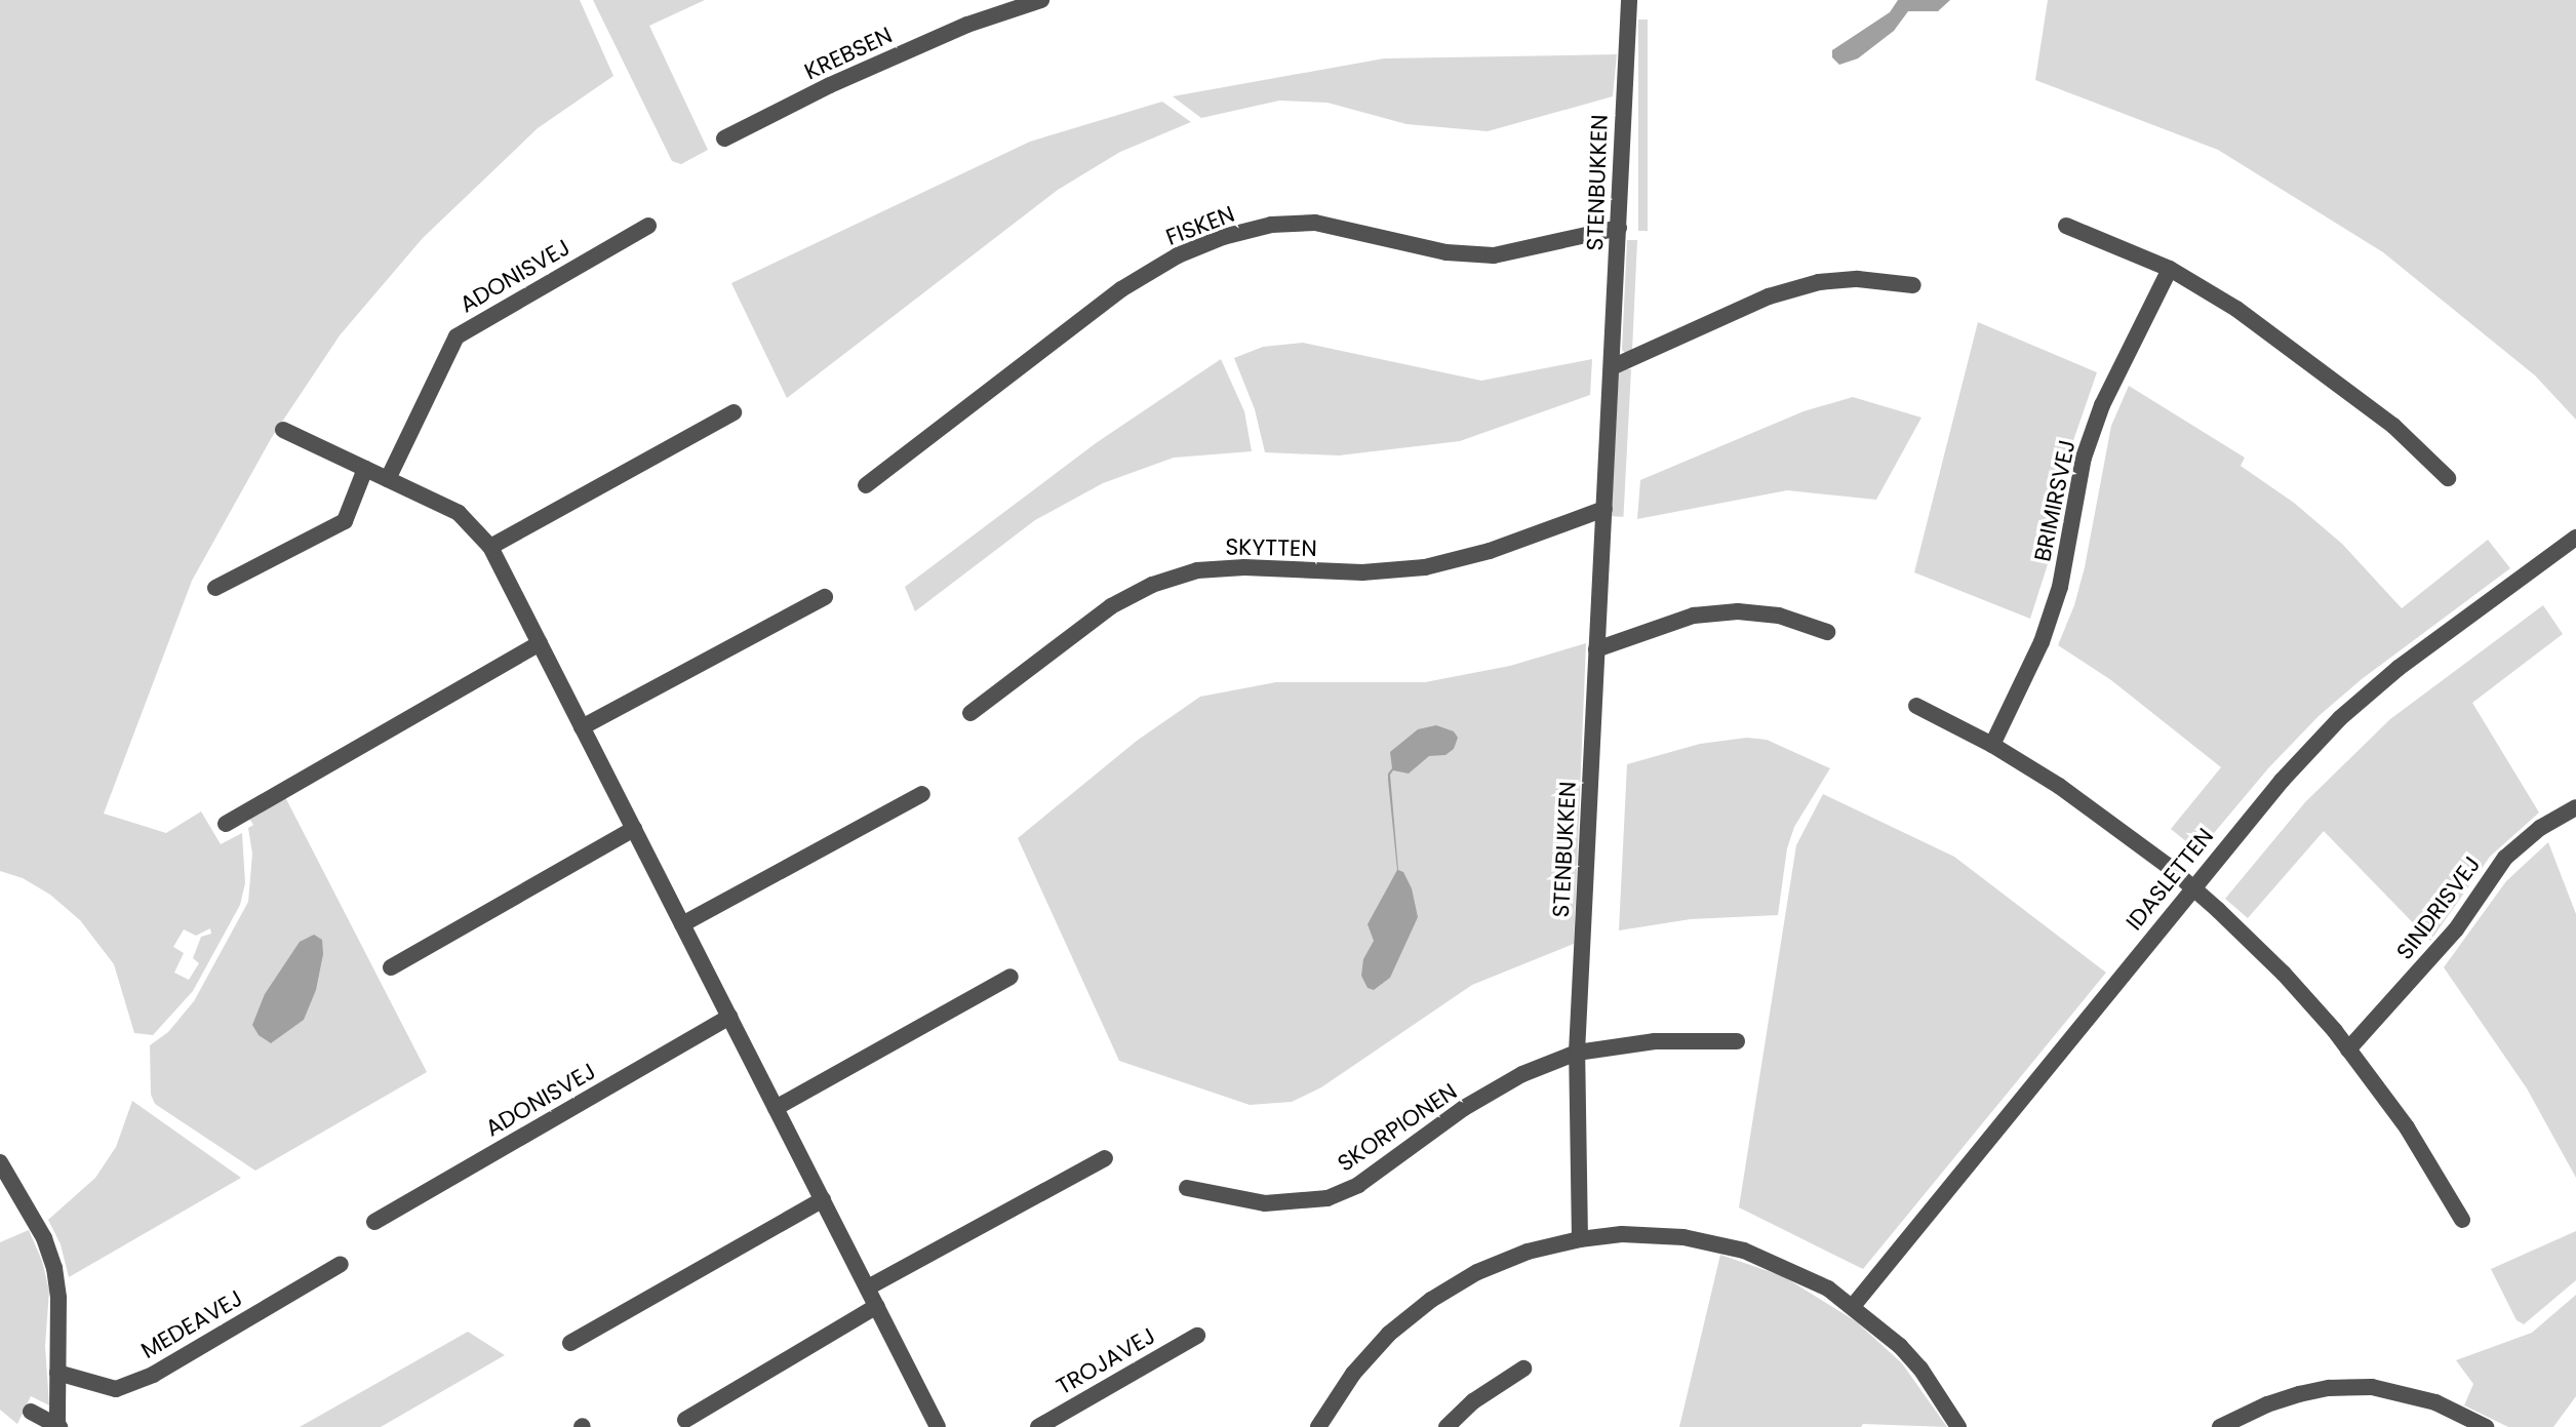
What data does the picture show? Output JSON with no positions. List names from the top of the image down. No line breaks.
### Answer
{"streets":{"street":["KREBSEN","STENBUKKEN","FISKEN","ADONISVEJ","BRIMIRSVEJ","SKYTTEN","IDASLETTEN","SINDRISVEJ","SKORPIONEN","MEDEAVEJ","TROJAVEJ"]},"crossings":[["STENBUKKEN","FISKEN"],["STENBUKKEN","SKYTTEN"],["STENBUKKEN","SKORPIONEN"]]}
